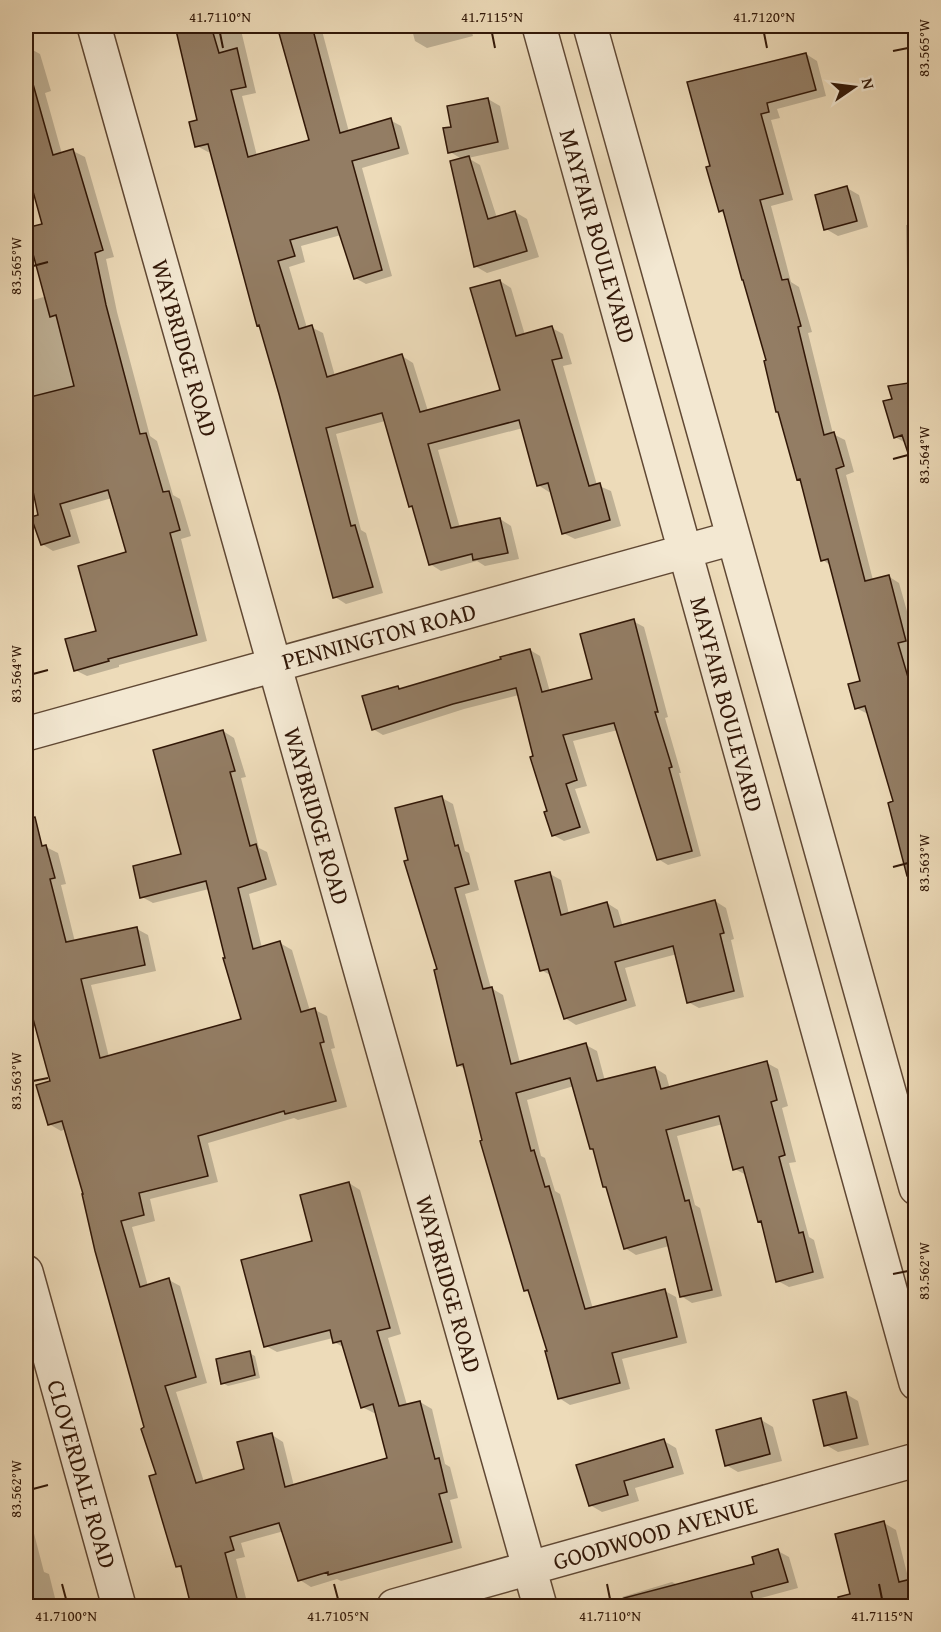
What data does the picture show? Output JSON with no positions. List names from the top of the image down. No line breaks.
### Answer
{"streets":{"street":["MAYFAIR BOULEVARD","WAYBRIDGE ROAD","PENNINGTON ROAD","CLOVERDALE ROAD","GOODWOOD AVENUE"]},"crossings":[["MAYFAIR BOULEVARD","PENNINGTON ROAD"],["WAYBRIDGE ROAD","PENNINGTON ROAD"],["WAYBRIDGE ROAD","GOODWOOD AVENUE"]],"north":"right","coordinates":["41.7110°N","41.7115°N","41.7120°N","83.565°W","83.564°W","83.563°W","83.562°W","41.7100°N","41.7105°N"]}
